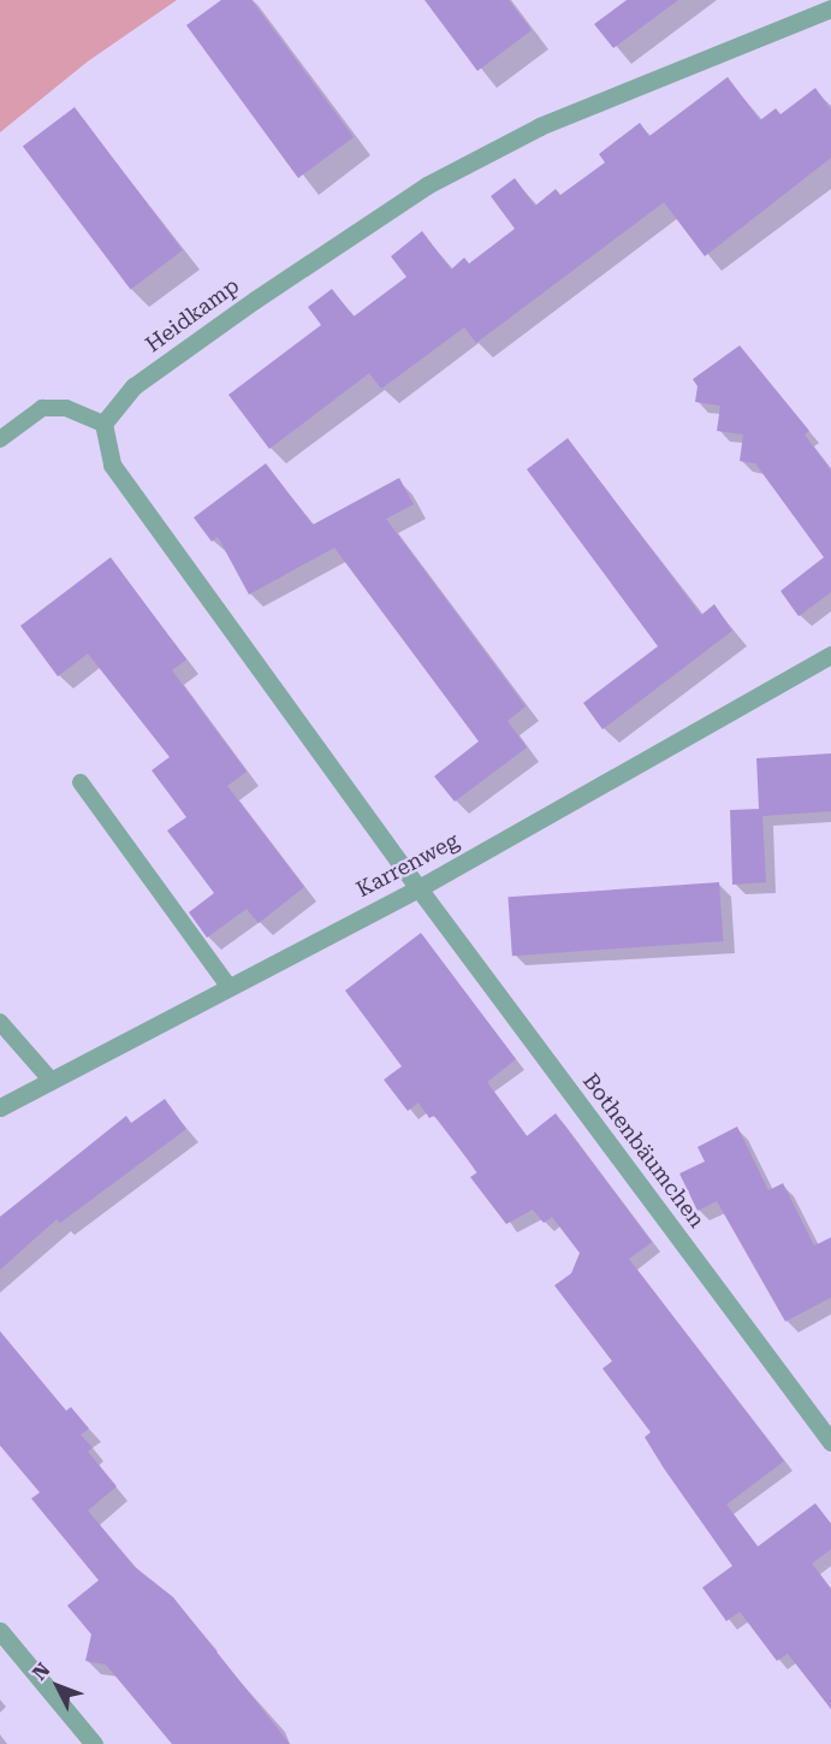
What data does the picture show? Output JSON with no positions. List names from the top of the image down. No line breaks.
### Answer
{"streets":{"street":["Heidkamp","Karrenweg","Bothenbäumchen"]},"crossings":[["Karrenweg","Bothenbäumchen"]],"north":"top left"}
